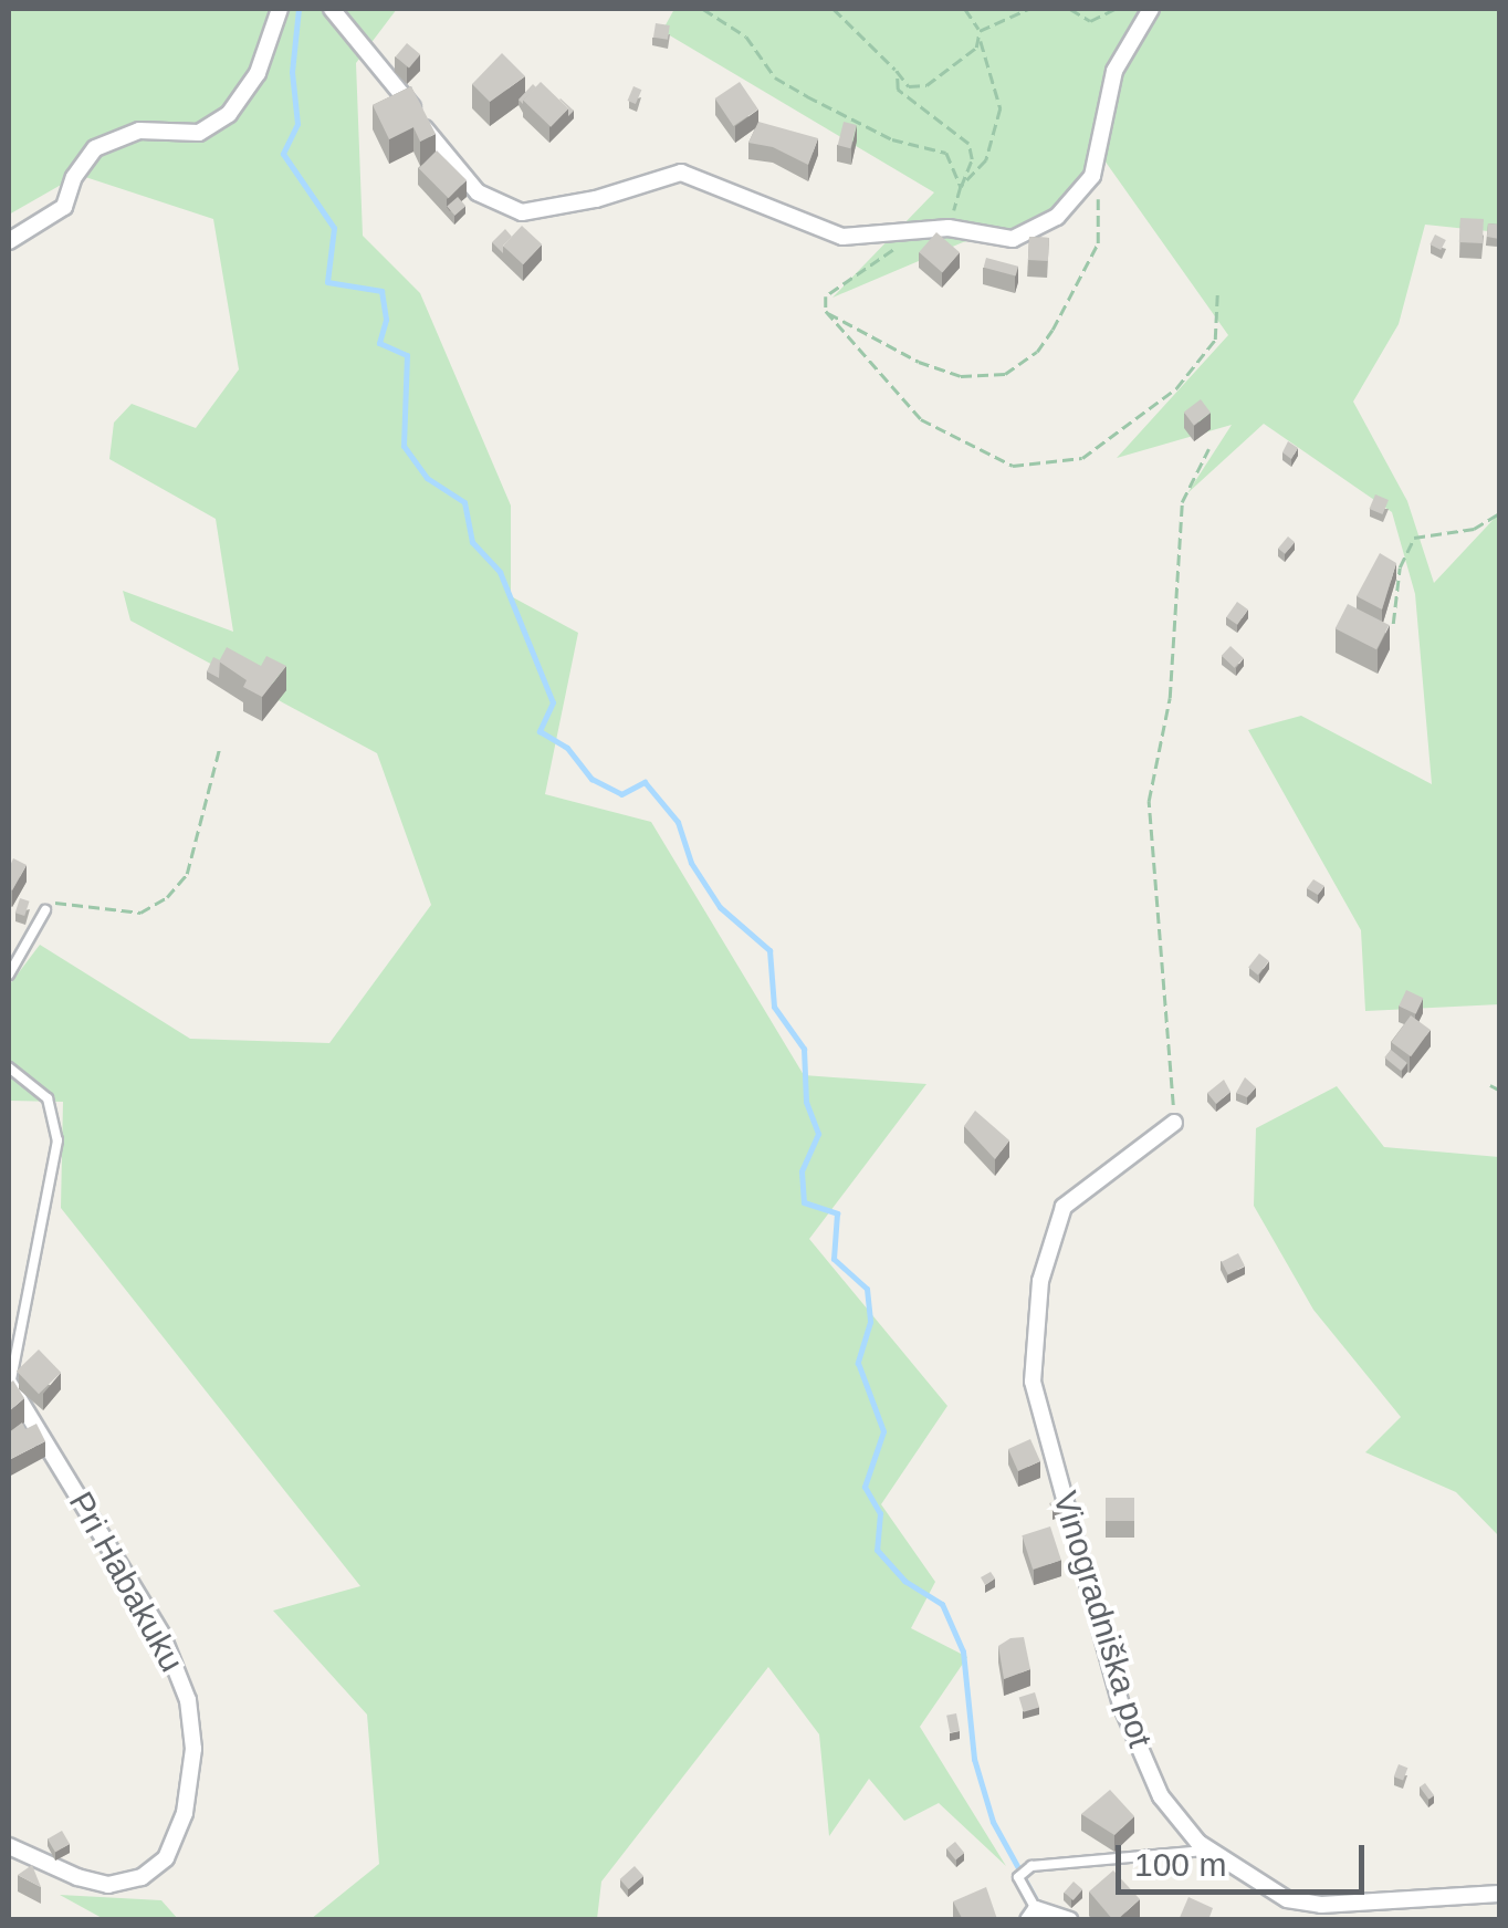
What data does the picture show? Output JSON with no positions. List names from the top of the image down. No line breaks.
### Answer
{"streets":{"street":["Pri Habakuku","Vinogradniška pot"]},"scale_bar":"100 m"}
